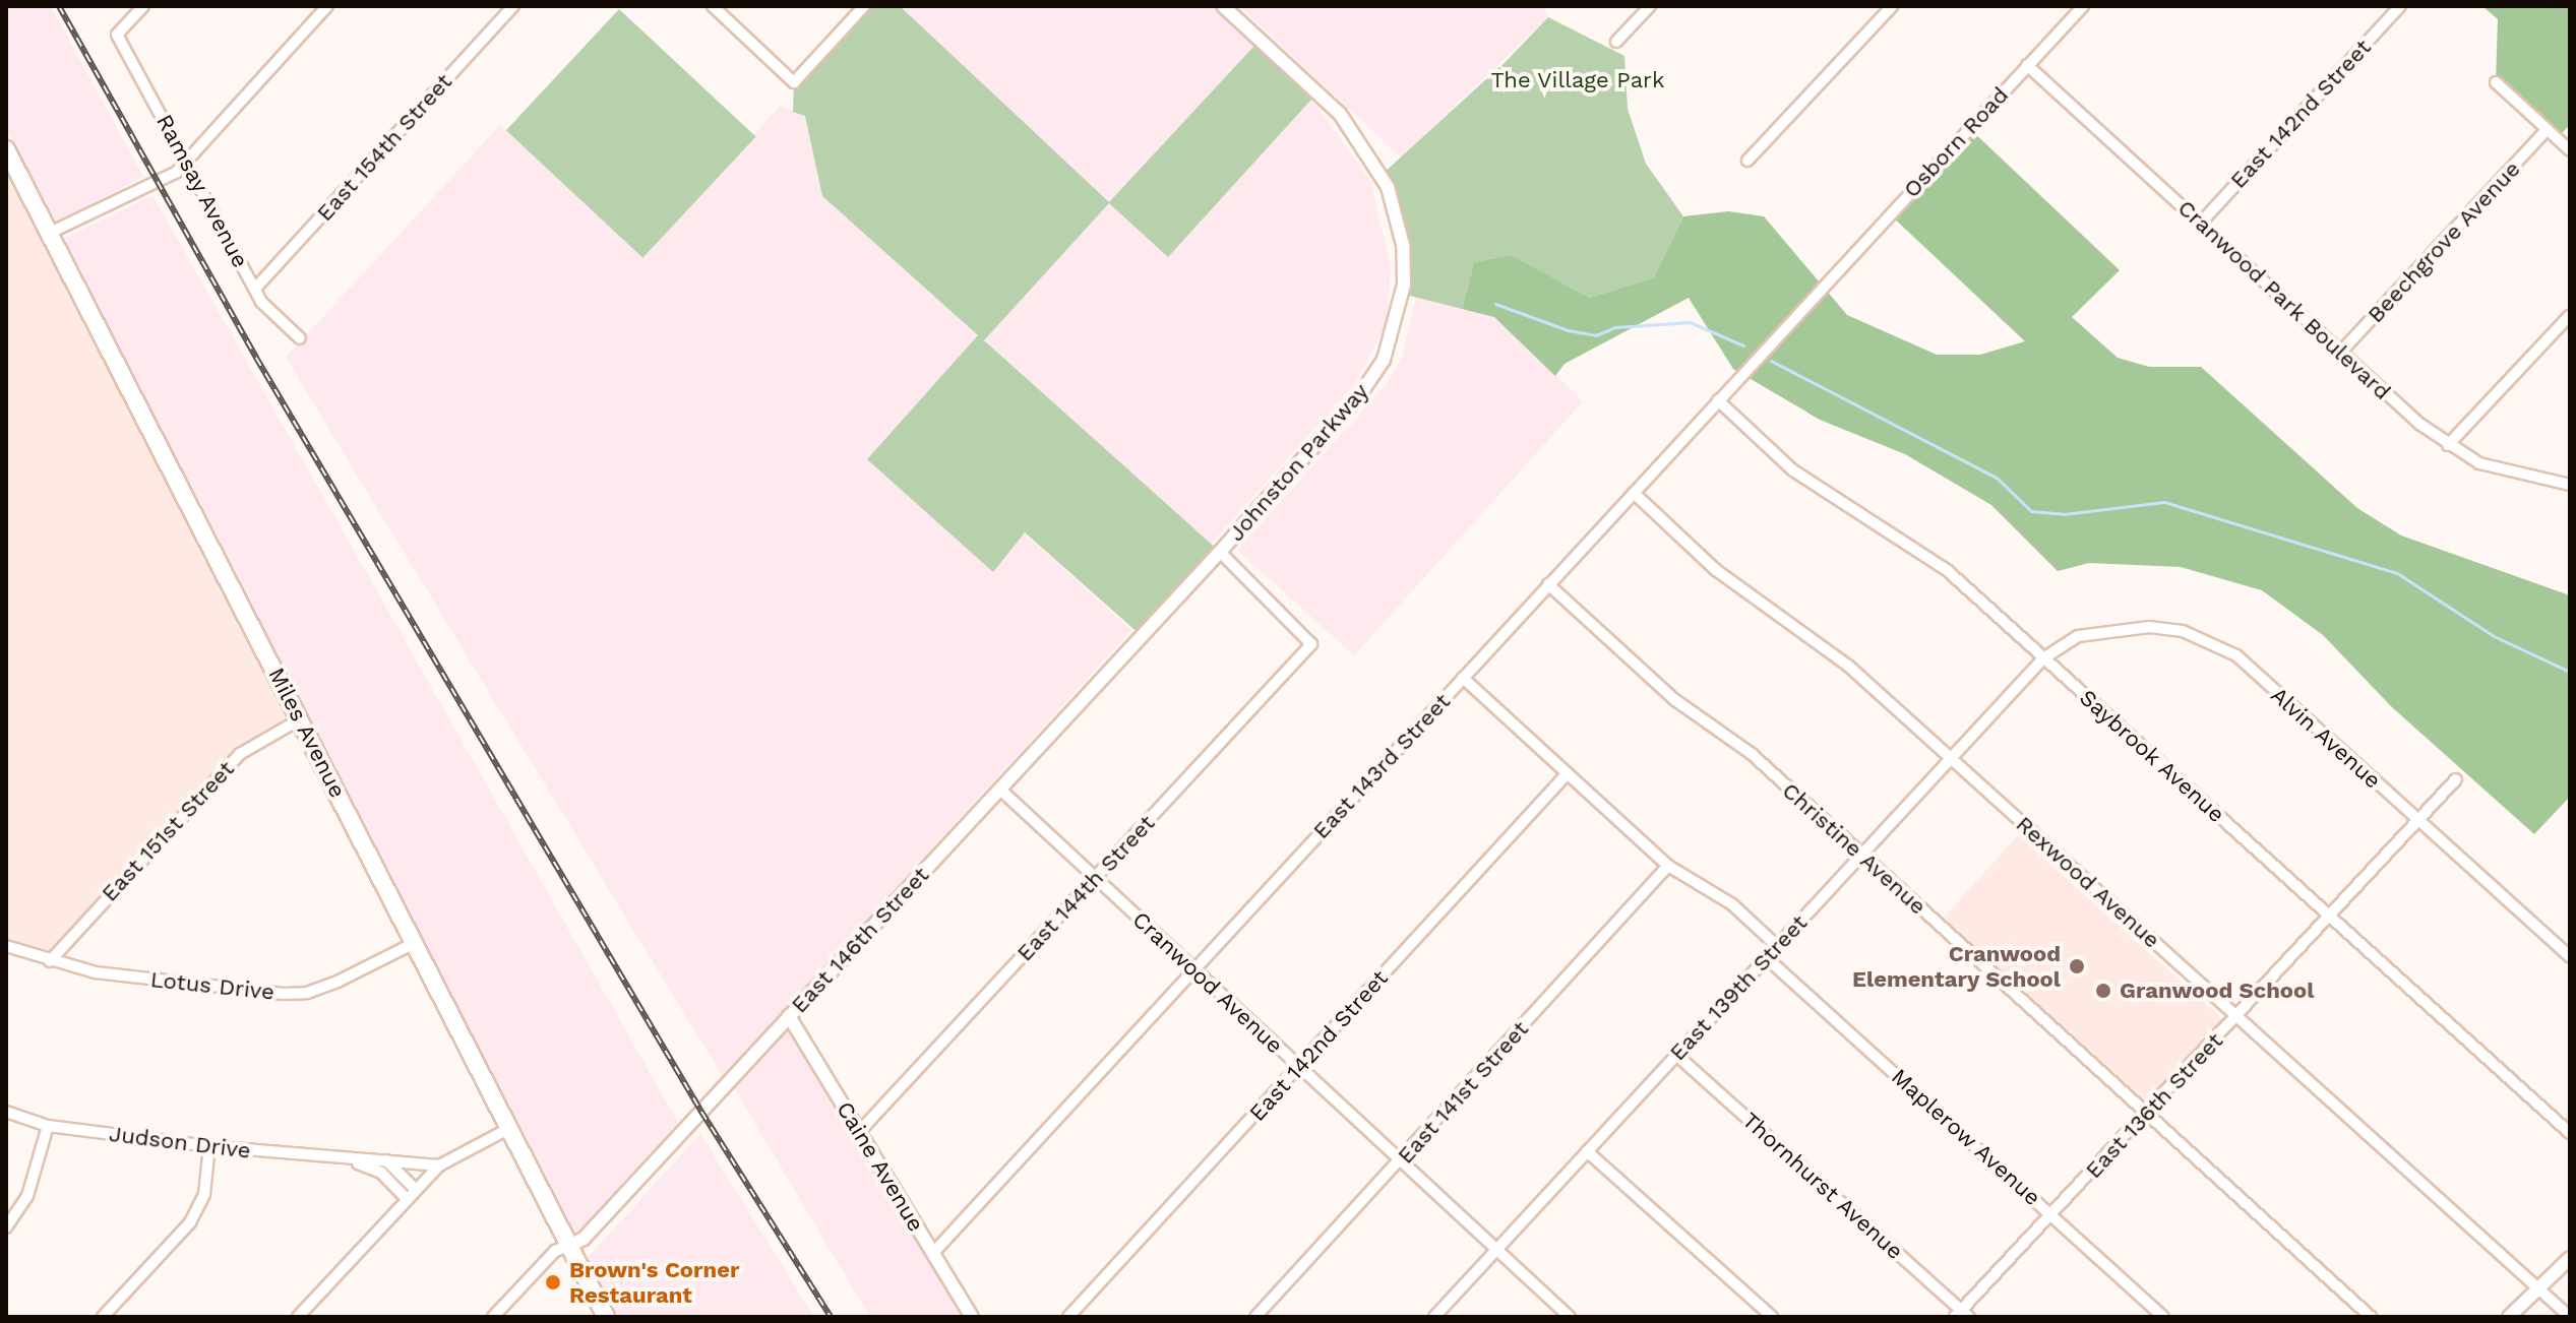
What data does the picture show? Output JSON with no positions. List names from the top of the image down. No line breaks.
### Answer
{"streets":{"main road":["Miles Avenue"],"street":["East 142nd Street","Osborn Road","East 154th Street","Ramsay Avenue","Beechgrove Avenue","Cranwood Park Boulevard","Johnston Parkway","Alvin Avenue","Saybrook Avenue","East 143rd Street","East 151st Street","Christine Avenue","Rexwood Avenue","East 144th Street","East 146th Street","Cranwood Avenue","Lotus Drive","East 139th Street","East 141st Street","East 136th Street","Maplerow Avenue","Judson Drive","Caine Avenue","Thornhurst Avenue"]},"crossings":[["East 142nd Street","Cranwood Park Boulevard"],["East 142nd Street","Cranwood Avenue"],["Osborn Road","Cranwood Park Boulevard"],["Osborn Road","East 143rd Street"],["East 154th Street","Ramsay Avenue"],["Beechgrove Avenue","Cranwood Park Boulevard"],["Johnston Parkway","East 144th Street"],["Johnston Parkway","East 146th Street"],["Miles Avenue","East 151st Street"],["Miles Avenue","East 146th Street"],["Miles Avenue","Lotus Drive"],["Alvin Avenue","Saybrook Avenue"],["Alvin Avenue","East 139th Street"],["Alvin Avenue","East 136th Street"],["Saybrook Avenue","East 143rd Street"],["Saybrook Avenue","East 139th Street"],["Saybrook Avenue","East 136th Street"],["East 143rd Street","Christine Avenue"],["East 143rd Street","Rexwood Avenue"],["East 143rd Street","Cranwood Avenue"],["East 143rd Street","Caine Avenue"],["East 151st Street","Lotus Drive"],["Christine Avenue","East 139th Street"],["Christine Avenue","East 136th Street"],["Rexwood Avenue","East 139th Street"],["Rexwood Avenue","East 136th Street"],["East 144th Street","East 146th Street"],["East 144th Street","Cranwood Avenue"],["East 144th Street","Caine Avenue"],["East 146th Street","Cranwood Avenue"],["East 146th Street","Caine Avenue"],["Cranwood Avenue","East 139th Street"],["Cranwood Avenue","East 141st Street"],["East 139th Street","Maplerow Avenue"],["East 139th Street","Thornhurst Avenue"],["East 136th Street","Maplerow Avenue"],["East 136th Street","Thornhurst Avenue"]],"parks":["The Village Park"],"places":["Cranwood Elementary School","Granwood School","Brown's Corner Restaurant"]}
